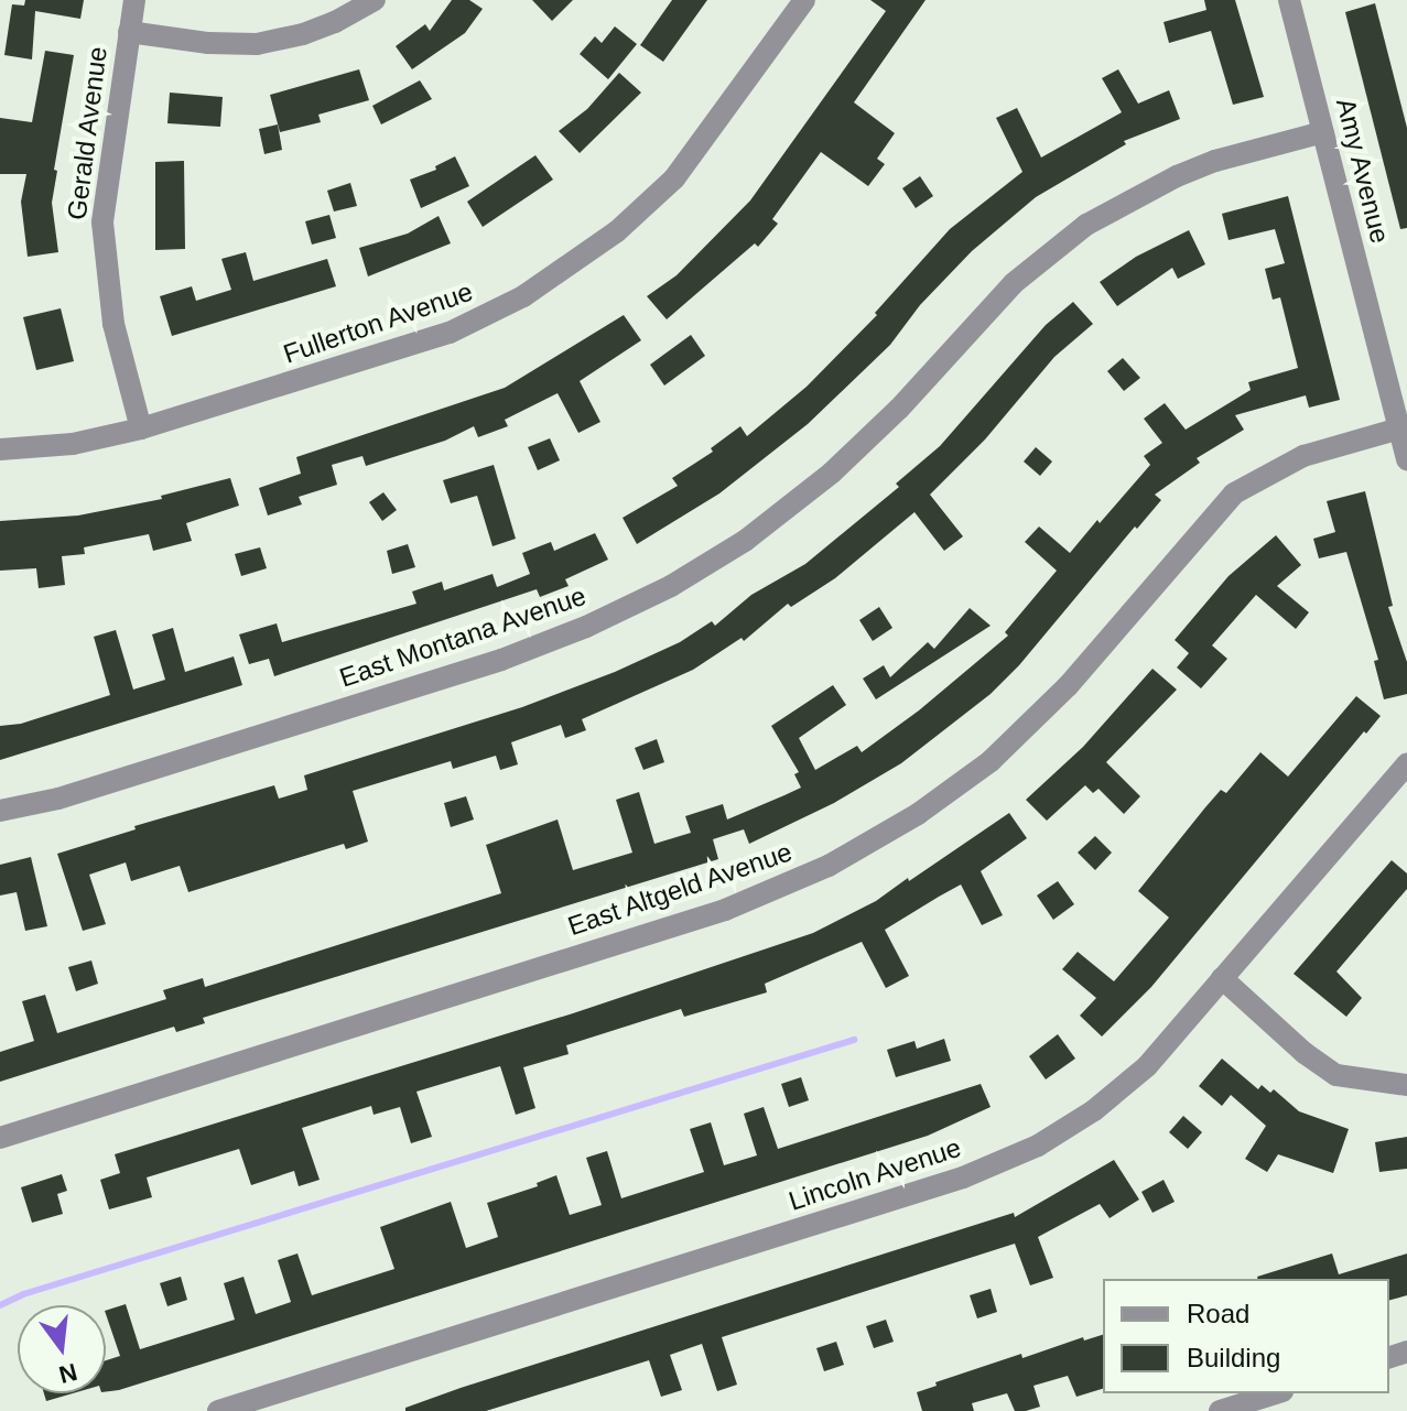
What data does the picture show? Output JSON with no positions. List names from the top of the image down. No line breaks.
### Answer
{"streets":{"street":["Gerald Avenue","Amy Avenue","Fullerton Avenue","East Montana Avenue","East Altgeld Avenue","Lincoln Avenue"]},"crossings":[["Gerald Avenue","Fullerton Avenue"],["Amy Avenue","East Montana Avenue"],["Amy Avenue","East Altgeld Avenue"]],"legend":["Road","Building"],"north":"bottom"}
